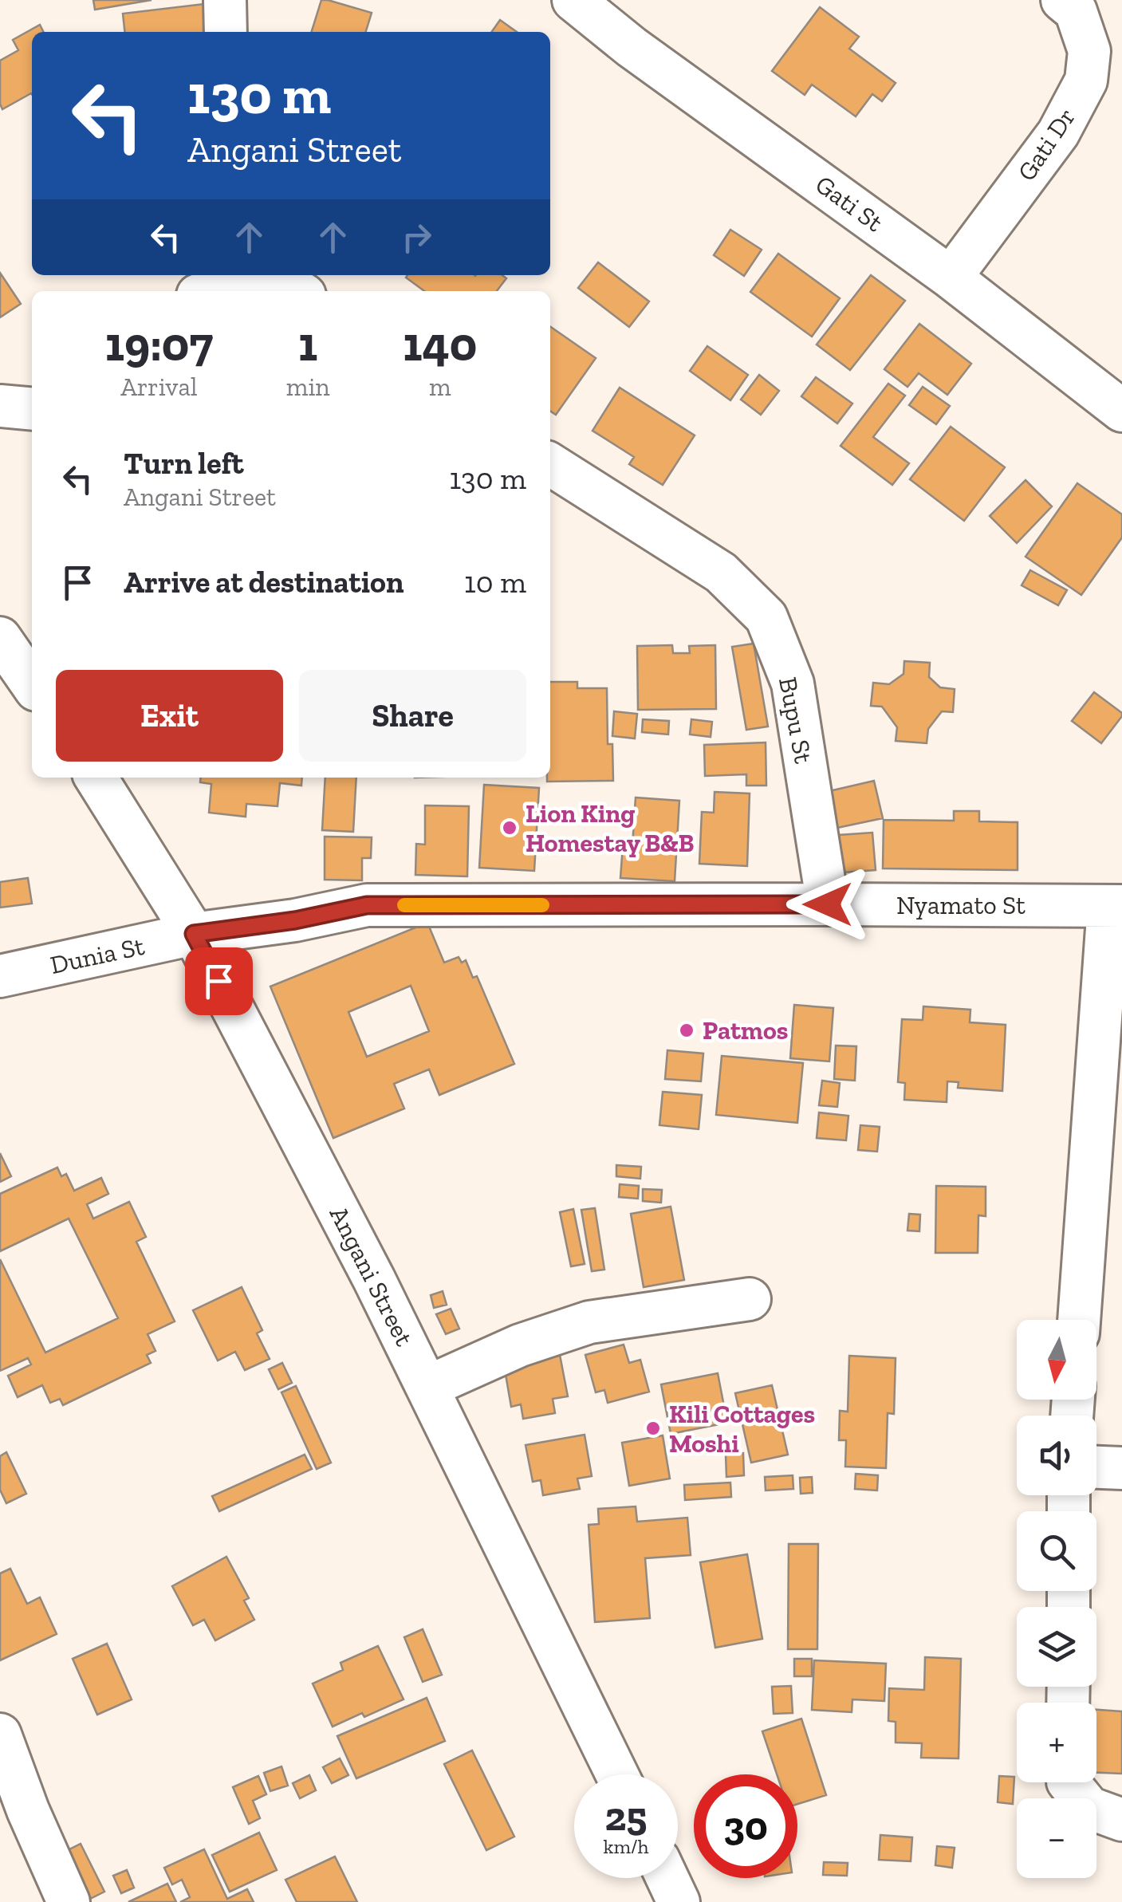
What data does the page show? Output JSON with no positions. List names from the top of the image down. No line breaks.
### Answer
{"streets":{"street":["Gati Dr","Gati St","Bupu St","Nyamato St","Dunia St","Angani Street"]},"crossings":[["Gati Dr","Gati St"],["Bupu St","Nyamato St"],["Nyamato St","Dunia St"],["Nyamato St","Angani Street"],["Dunia St","Angani Street"]],"places":["Lion King Homestay B&B","Patmos","Kili Cottages Moshi"],"north":"bottom","page":{"turn":["130 m","Angani Street"],"eta":["19:07","Arrival","1","min","140","m"],"list":[{"name":"Turn left","note":"Angani Street","value":"130 m"},{"name":"Arrive at destination","value":"10 m"}],"buttons":["Exit","Share"],"map_buttons":["+","−"],"speed":"25 km/h","limit":"30"}}
